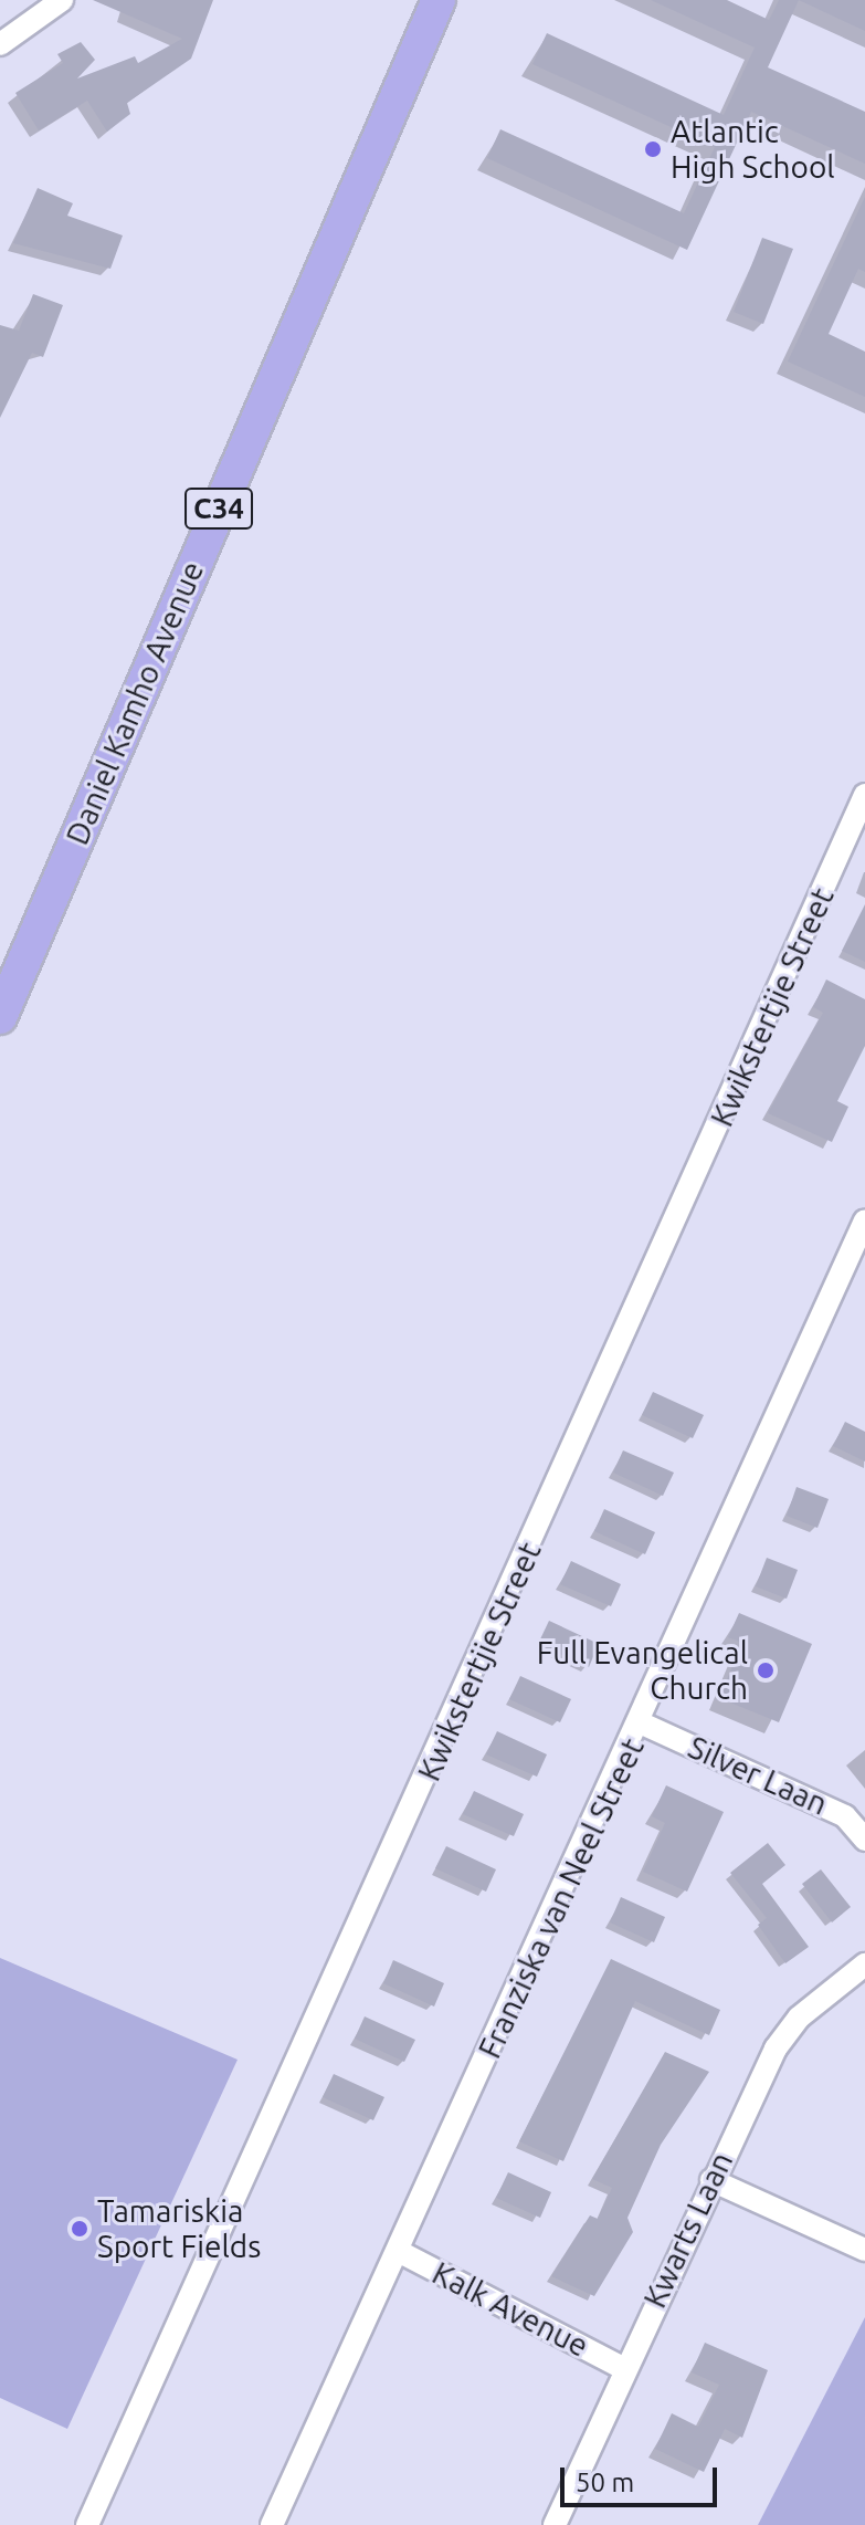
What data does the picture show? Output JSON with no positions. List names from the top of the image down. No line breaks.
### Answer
{"streets":{"main road":["C34","Daniel Kamho Avenue"],"street":["Kwikstertjie Street","Silver Laan","Franziska van Neel Street","Kwarts Laan","Kalk Avenue"]},"crossings":[["Silver Laan","Franziska van Neel Street"],["Franziska van Neel Street","Kalk Avenue"],["Kwarts Laan","Kalk Avenue"]],"places":["Atlantic High School","Full Evangelical Church","Tamariskia Sport Fields"],"scale_bar":"50 m"}
